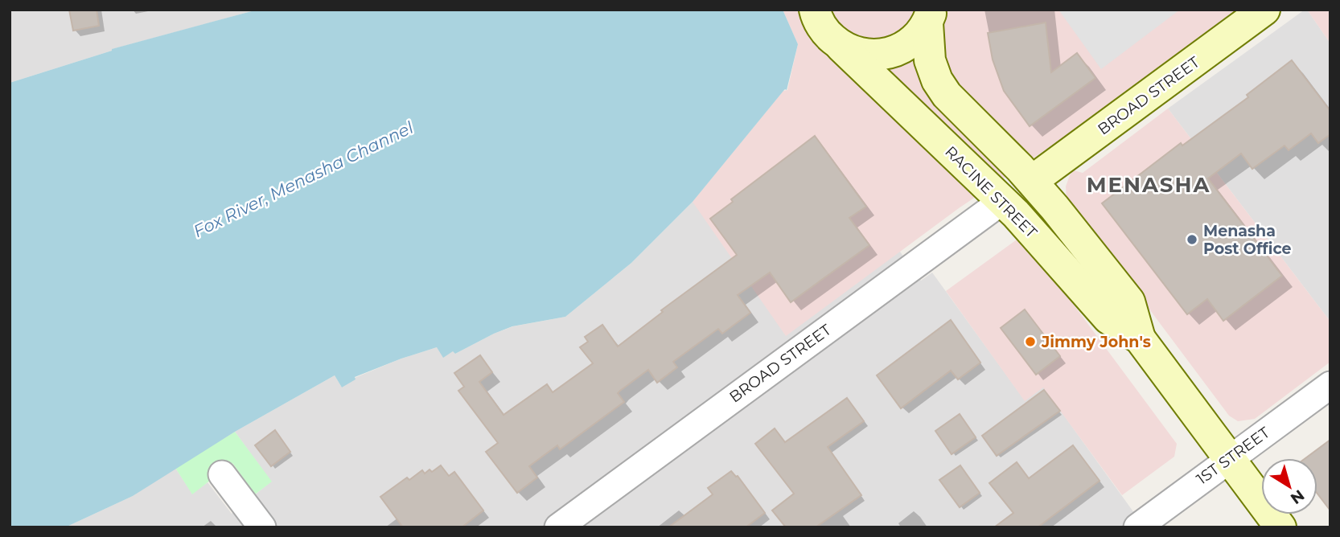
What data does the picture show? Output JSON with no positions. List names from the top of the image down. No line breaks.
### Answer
{"streets":{"main road":["BROAD STREET","RACINE STREET"],"street":["1ST STREET"]},"crossings":[["BROAD STREET","RACINE STREET"],["RACINE STREET","1ST STREET"]],"districts":["MENASHA"],"water":["Fox River, Menasha Channel"],"places":["Menasha Post Office","Jimmy John's"],"north":"bottom right"}
